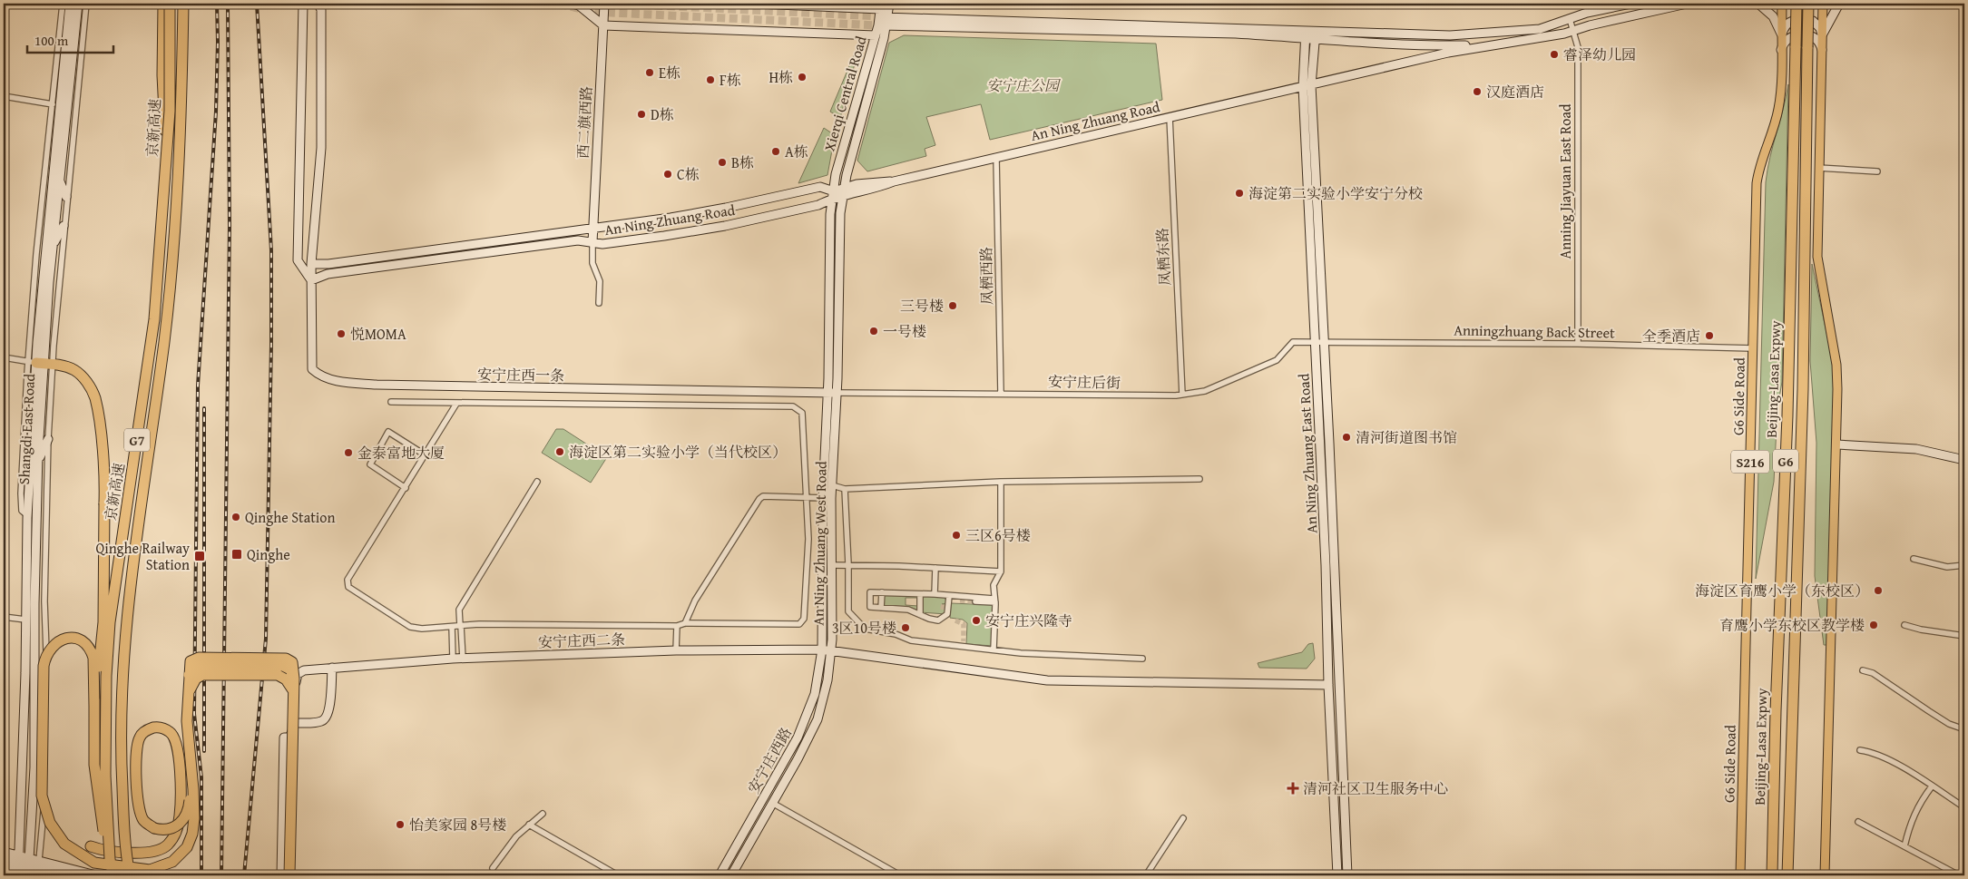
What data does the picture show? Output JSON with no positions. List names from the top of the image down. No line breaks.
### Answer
{"streets":{"highway":["京新高速","Beijing-Lasa Expwy","G7","G6"],"main road":["Xierqi Central Road","An Ning Zhuang Road","西二旗西路","安宁庄西一条","G6 Side Road","Shangdi East Road","An Ning Zhuang East Road","S216","An Ning Zhuang West Road","安宁庄西二条","安宁庄西路"],"street":["Anning Jiayuan East Road","凤栖东路","凤栖西路","Anningzhuang Back Street","安宁庄后街"]},"crossings":[["Xierqi Central Road","An Ning Zhuang Road"],["Xierqi Central Road","安宁庄西一条"],["Xierqi Central Road","An Ning Zhuang West Road"],["Xierqi Central Road","安宁庄西路"],["An Ning Zhuang Road","西二旗西路"],["An Ning Zhuang Road","凤栖东路"],["An Ning Zhuang Road","凤栖西路"],["An Ning Zhuang Road","安宁庄西一条"],["An Ning Zhuang Road","An Ning Zhuang East Road"],["An Ning Zhuang Road","An Ning Zhuang West Road"],["Anning Jiayuan East Road","Anningzhuang Back Street"],["凤栖东路","安宁庄后街"],["凤栖西路","安宁庄后街"],["Anningzhuang Back Street","安宁庄后街"],["Anningzhuang Back Street","G6 Side Road"],["Anningzhuang Back Street","An Ning Zhuang East Road"],["安宁庄西一条","安宁庄后街"],["安宁庄西一条","An Ning Zhuang West Road"],["安宁庄后街","An Ning Zhuang East Road"],["安宁庄后街","An Ning Zhuang West Road"],["An Ning Zhuang East Road","安宁庄西二条"],["An Ning Zhuang West Road","安宁庄西二条"],["An Ning Zhuang West Road","安宁庄西路"],["安宁庄西二条","安宁庄西路"]],"parks":["安宁庄公园"],"places":{"other":["睿泽幼儿园","E栋","H栋","F栋","汉庭酒店","D栋","A栋","B栋","C栋","海淀第二实验小学安宁分校","三号楼","一号楼","悦MOMA","全季酒店","清河街道图书馆","海淀区第二实验小学（当代校区）","金泰富地大厦","Qinghe Station","三区6号楼","海淀区育鹰小学（东校区）","安宁庄兴隆寺","育鹰小学东校区教学楼","3区10号楼","怡美家园 8号楼"],"transit":["Qinghe","Qinghe Railway Station"],"health":["清河社区卫生服务中心"]},"scale_bar":"100 m"}
